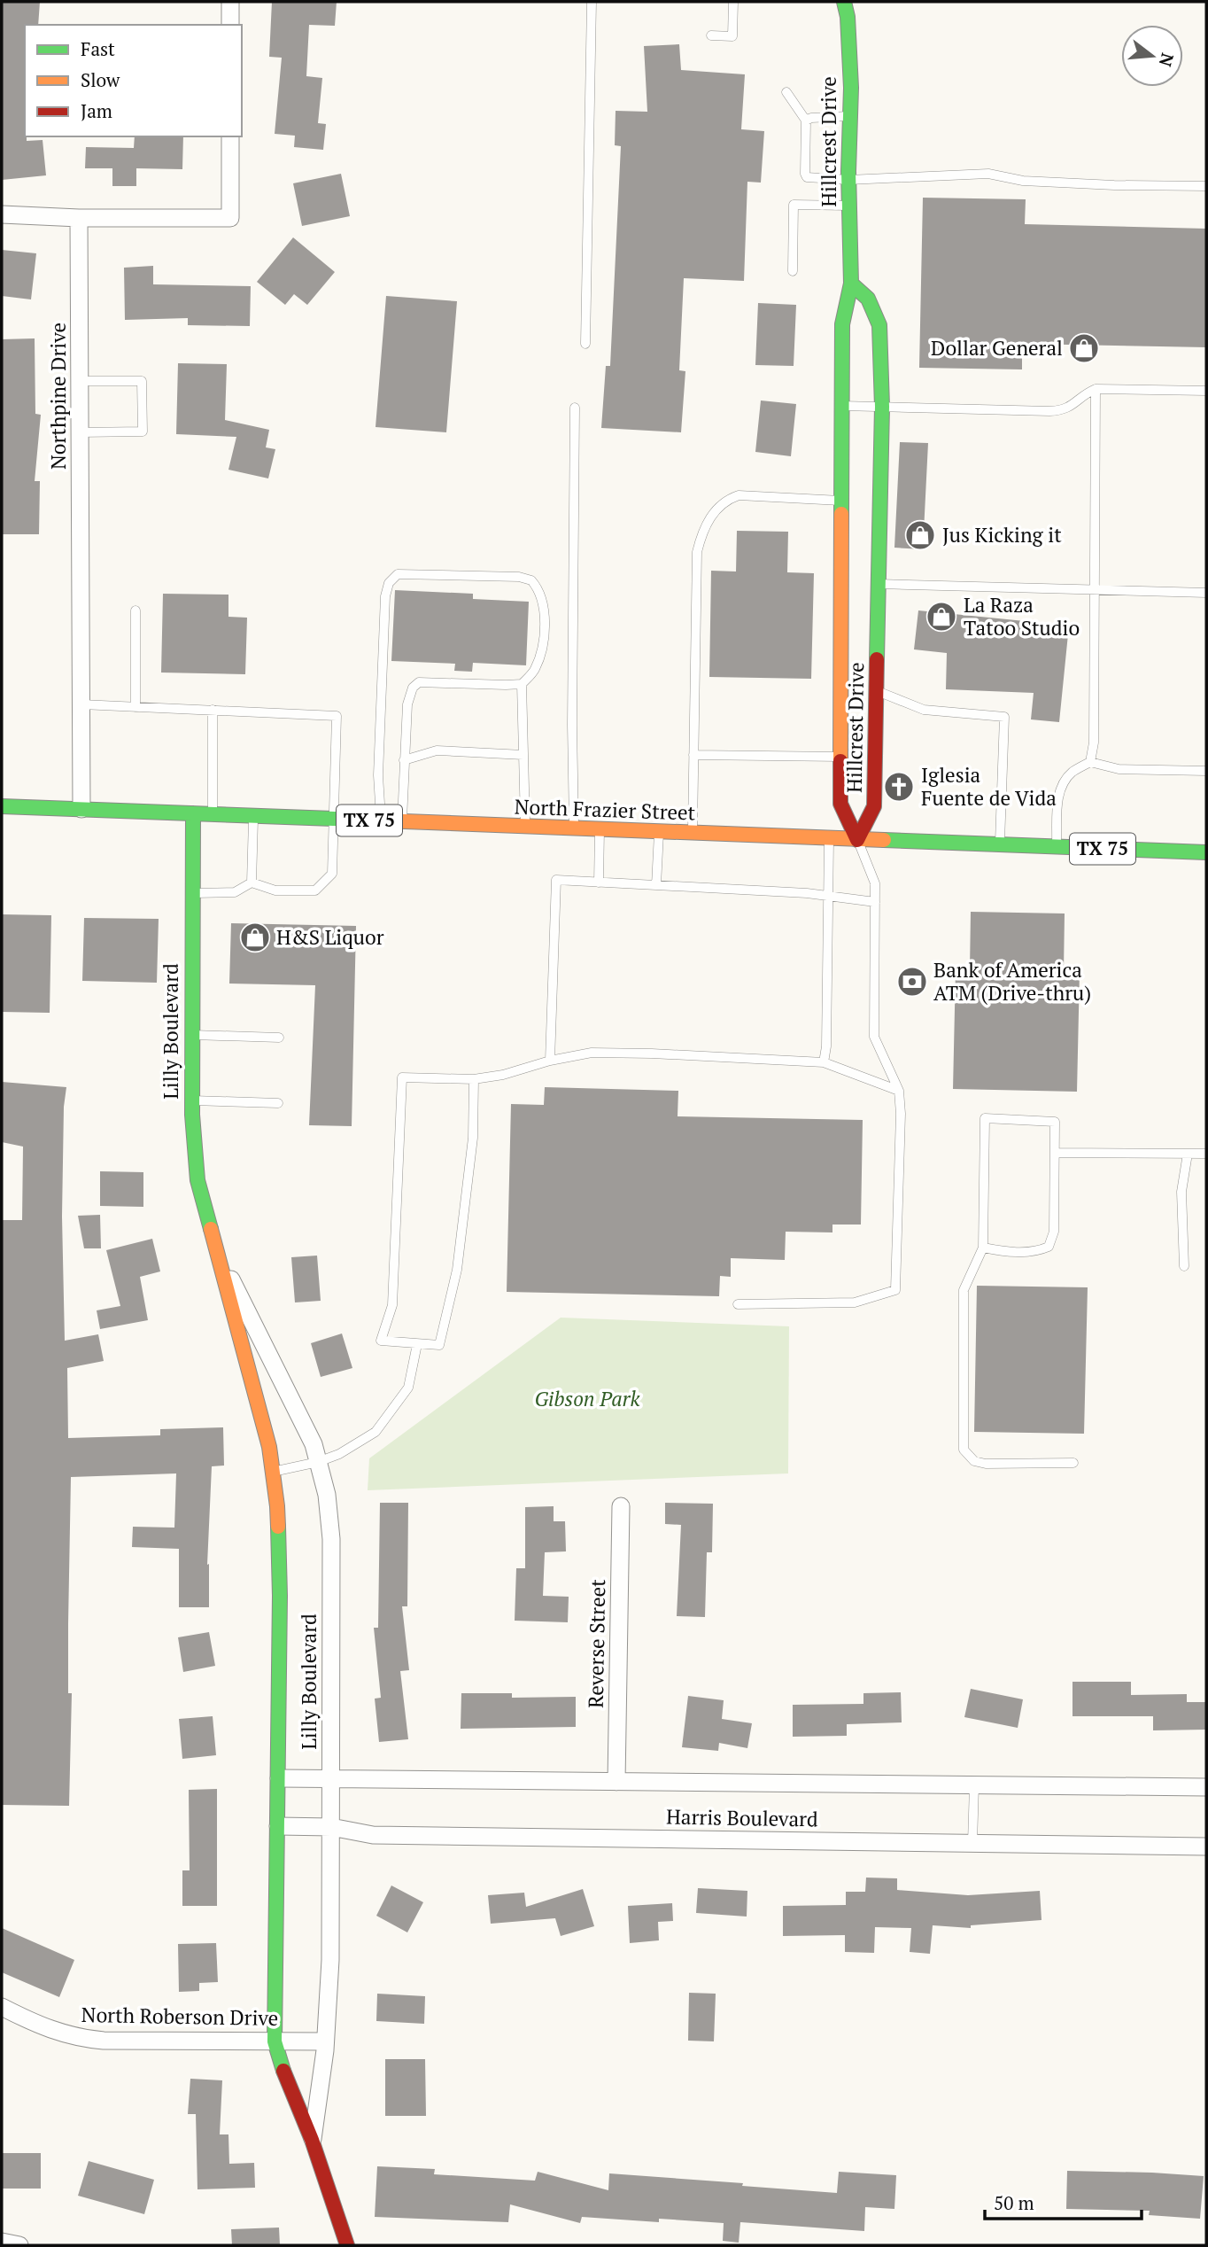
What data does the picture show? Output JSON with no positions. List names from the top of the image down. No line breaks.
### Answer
{"streets":{"street":["Hillcrest Drive","Northpine Drive","North Frazier Street","TX 75","Lilly Boulevard","Reverse Street","Harris Boulevard","North Roberson Drive"]},"crossings":[["Hillcrest Drive","North Frazier Street"],["Northpine Drive","North Frazier Street"],["North Frazier Street","Lilly Boulevard"],["Lilly Boulevard","Harris Boulevard"],["Lilly Boulevard","North Roberson Drive"],["Reverse Street","Harris Boulevard"]],"parks":["Gibson Park"],"places":{"shop":["Dollar General","Jus Kicking it","La Raza Tatoo Studio","H&S Liquor"],"church":["Iglesia Fuente de Vida"],"bank":["Bank of America ATM (Drive-thru)"]},"legend":["Fast","Slow","Jam"],"scale_bar":"50 m","north":"right"}
